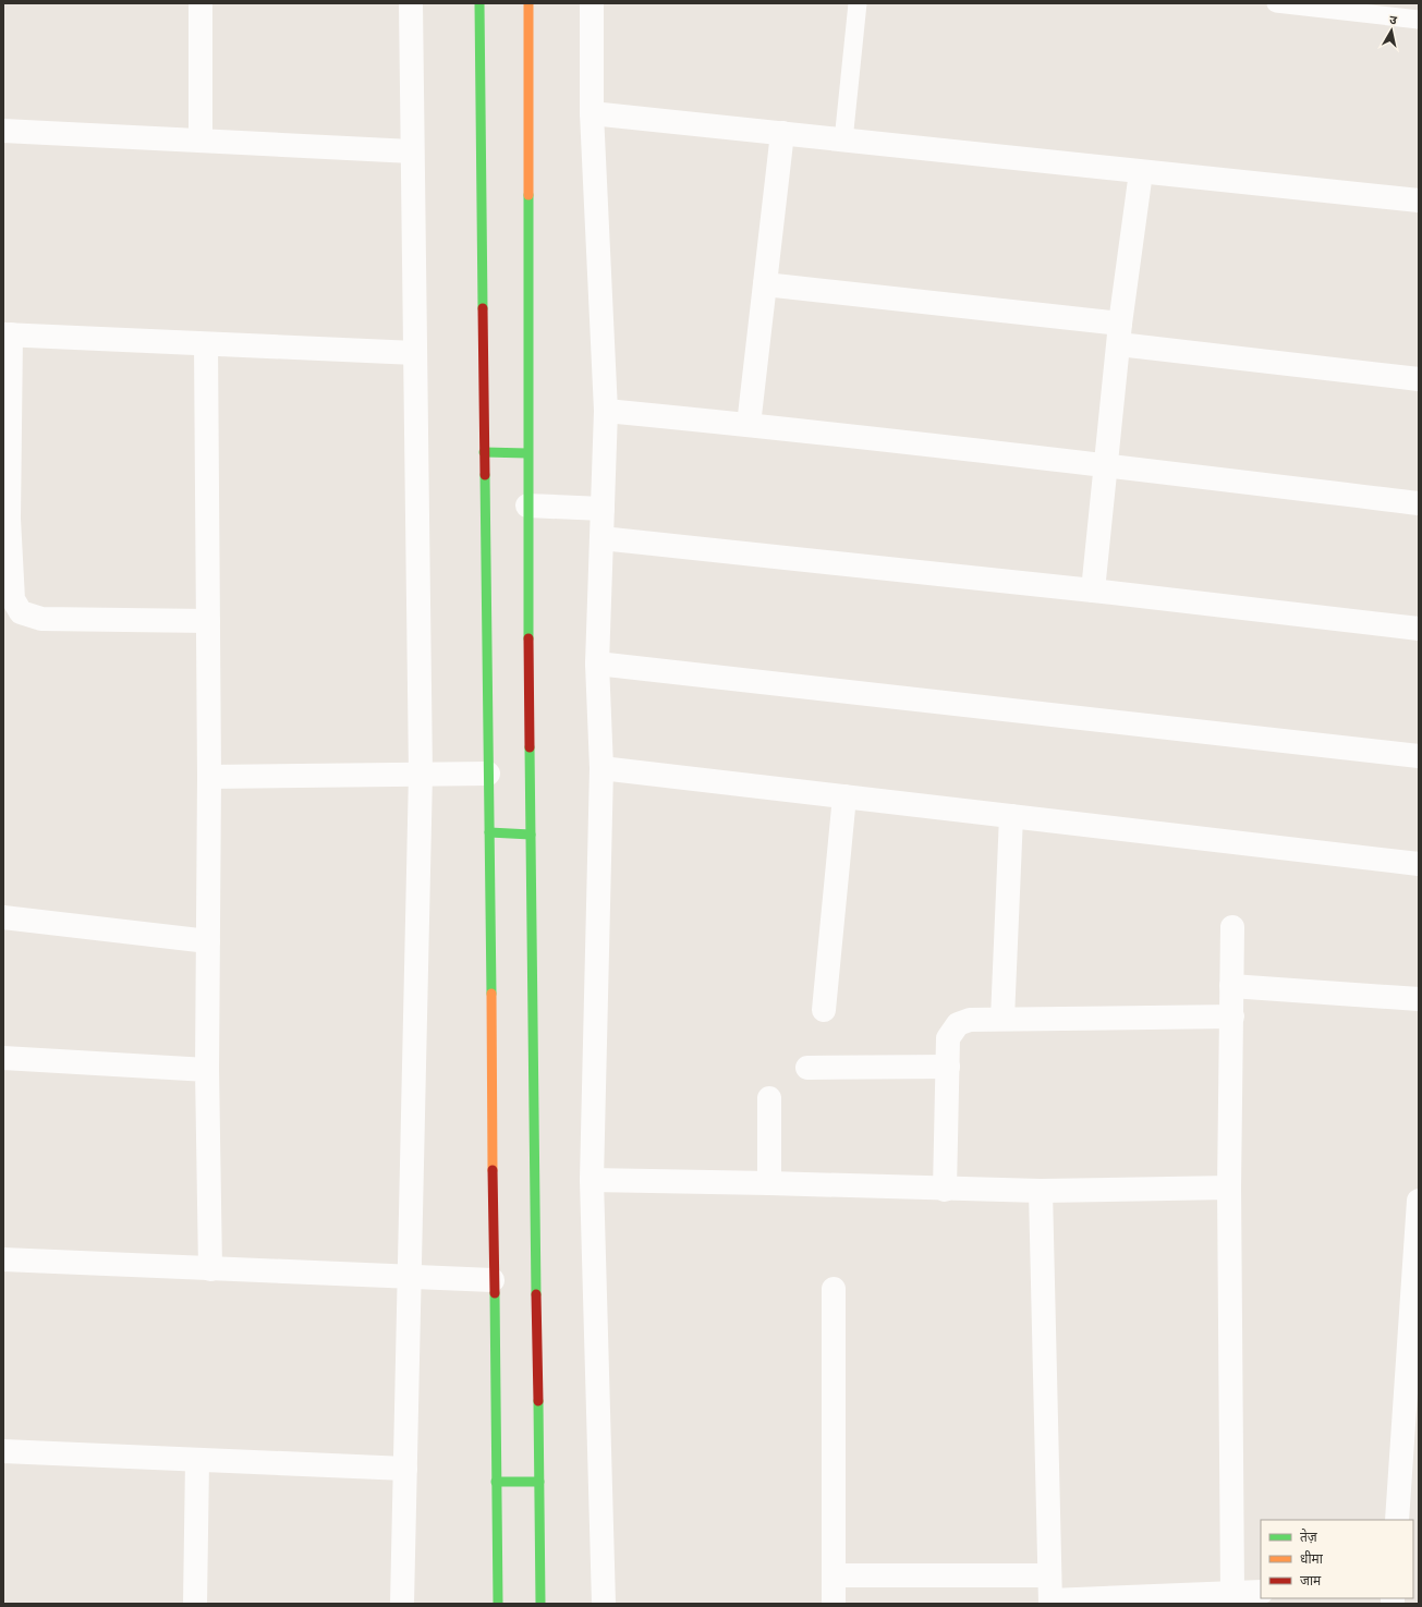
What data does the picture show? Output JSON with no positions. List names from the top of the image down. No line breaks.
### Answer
{"legend":["तेज़","धीमा","जाम"],"north":"top"}
